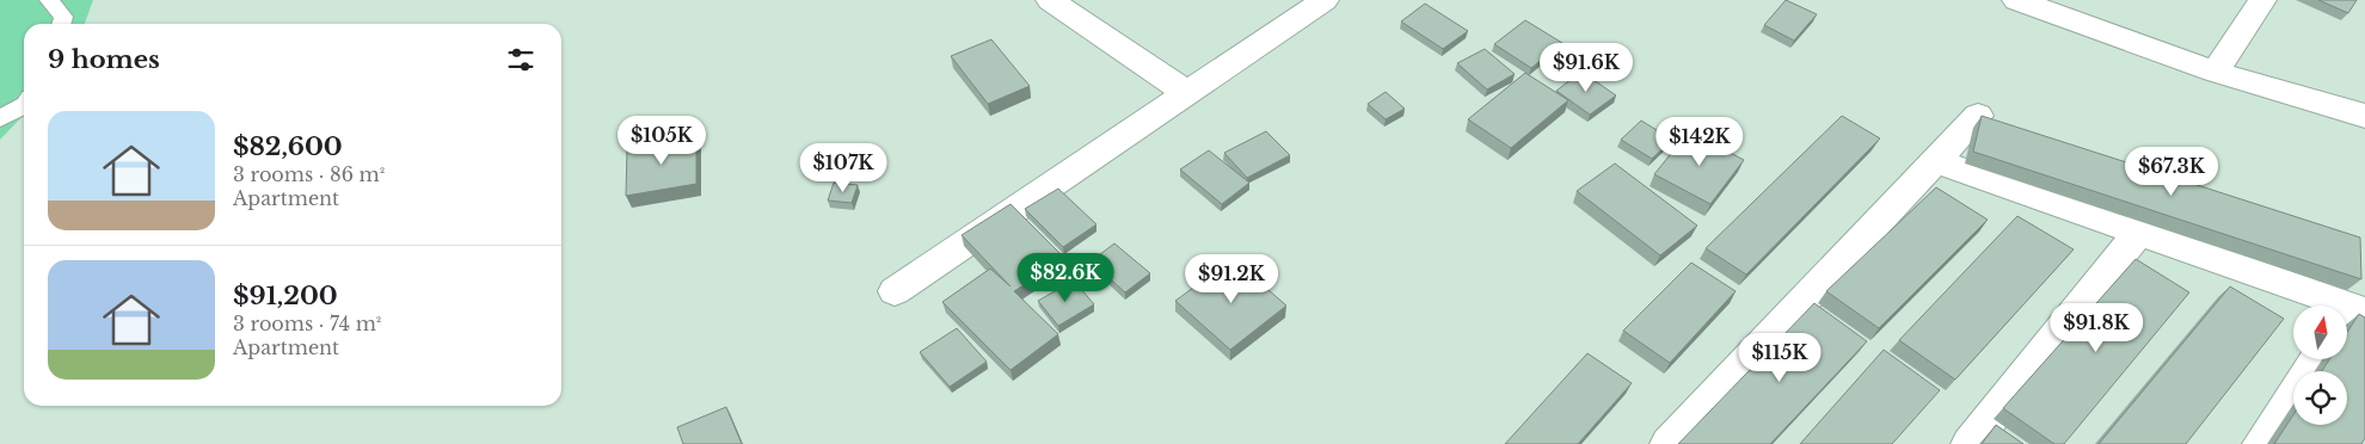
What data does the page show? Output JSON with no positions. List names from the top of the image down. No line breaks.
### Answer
{"north":"top","page":{"heading":"9 homes","price":["$91.6K","$105K","$142K","$107K","$67.3K","$82.6K","$91.2K","$91.8K","$115K"],"list":[{"name":"$82,600","note":"3 rooms · 86 m² · Apartment"},{"name":"$91,200","note":"3 rooms · 74 m² · Apartment"}]}}
